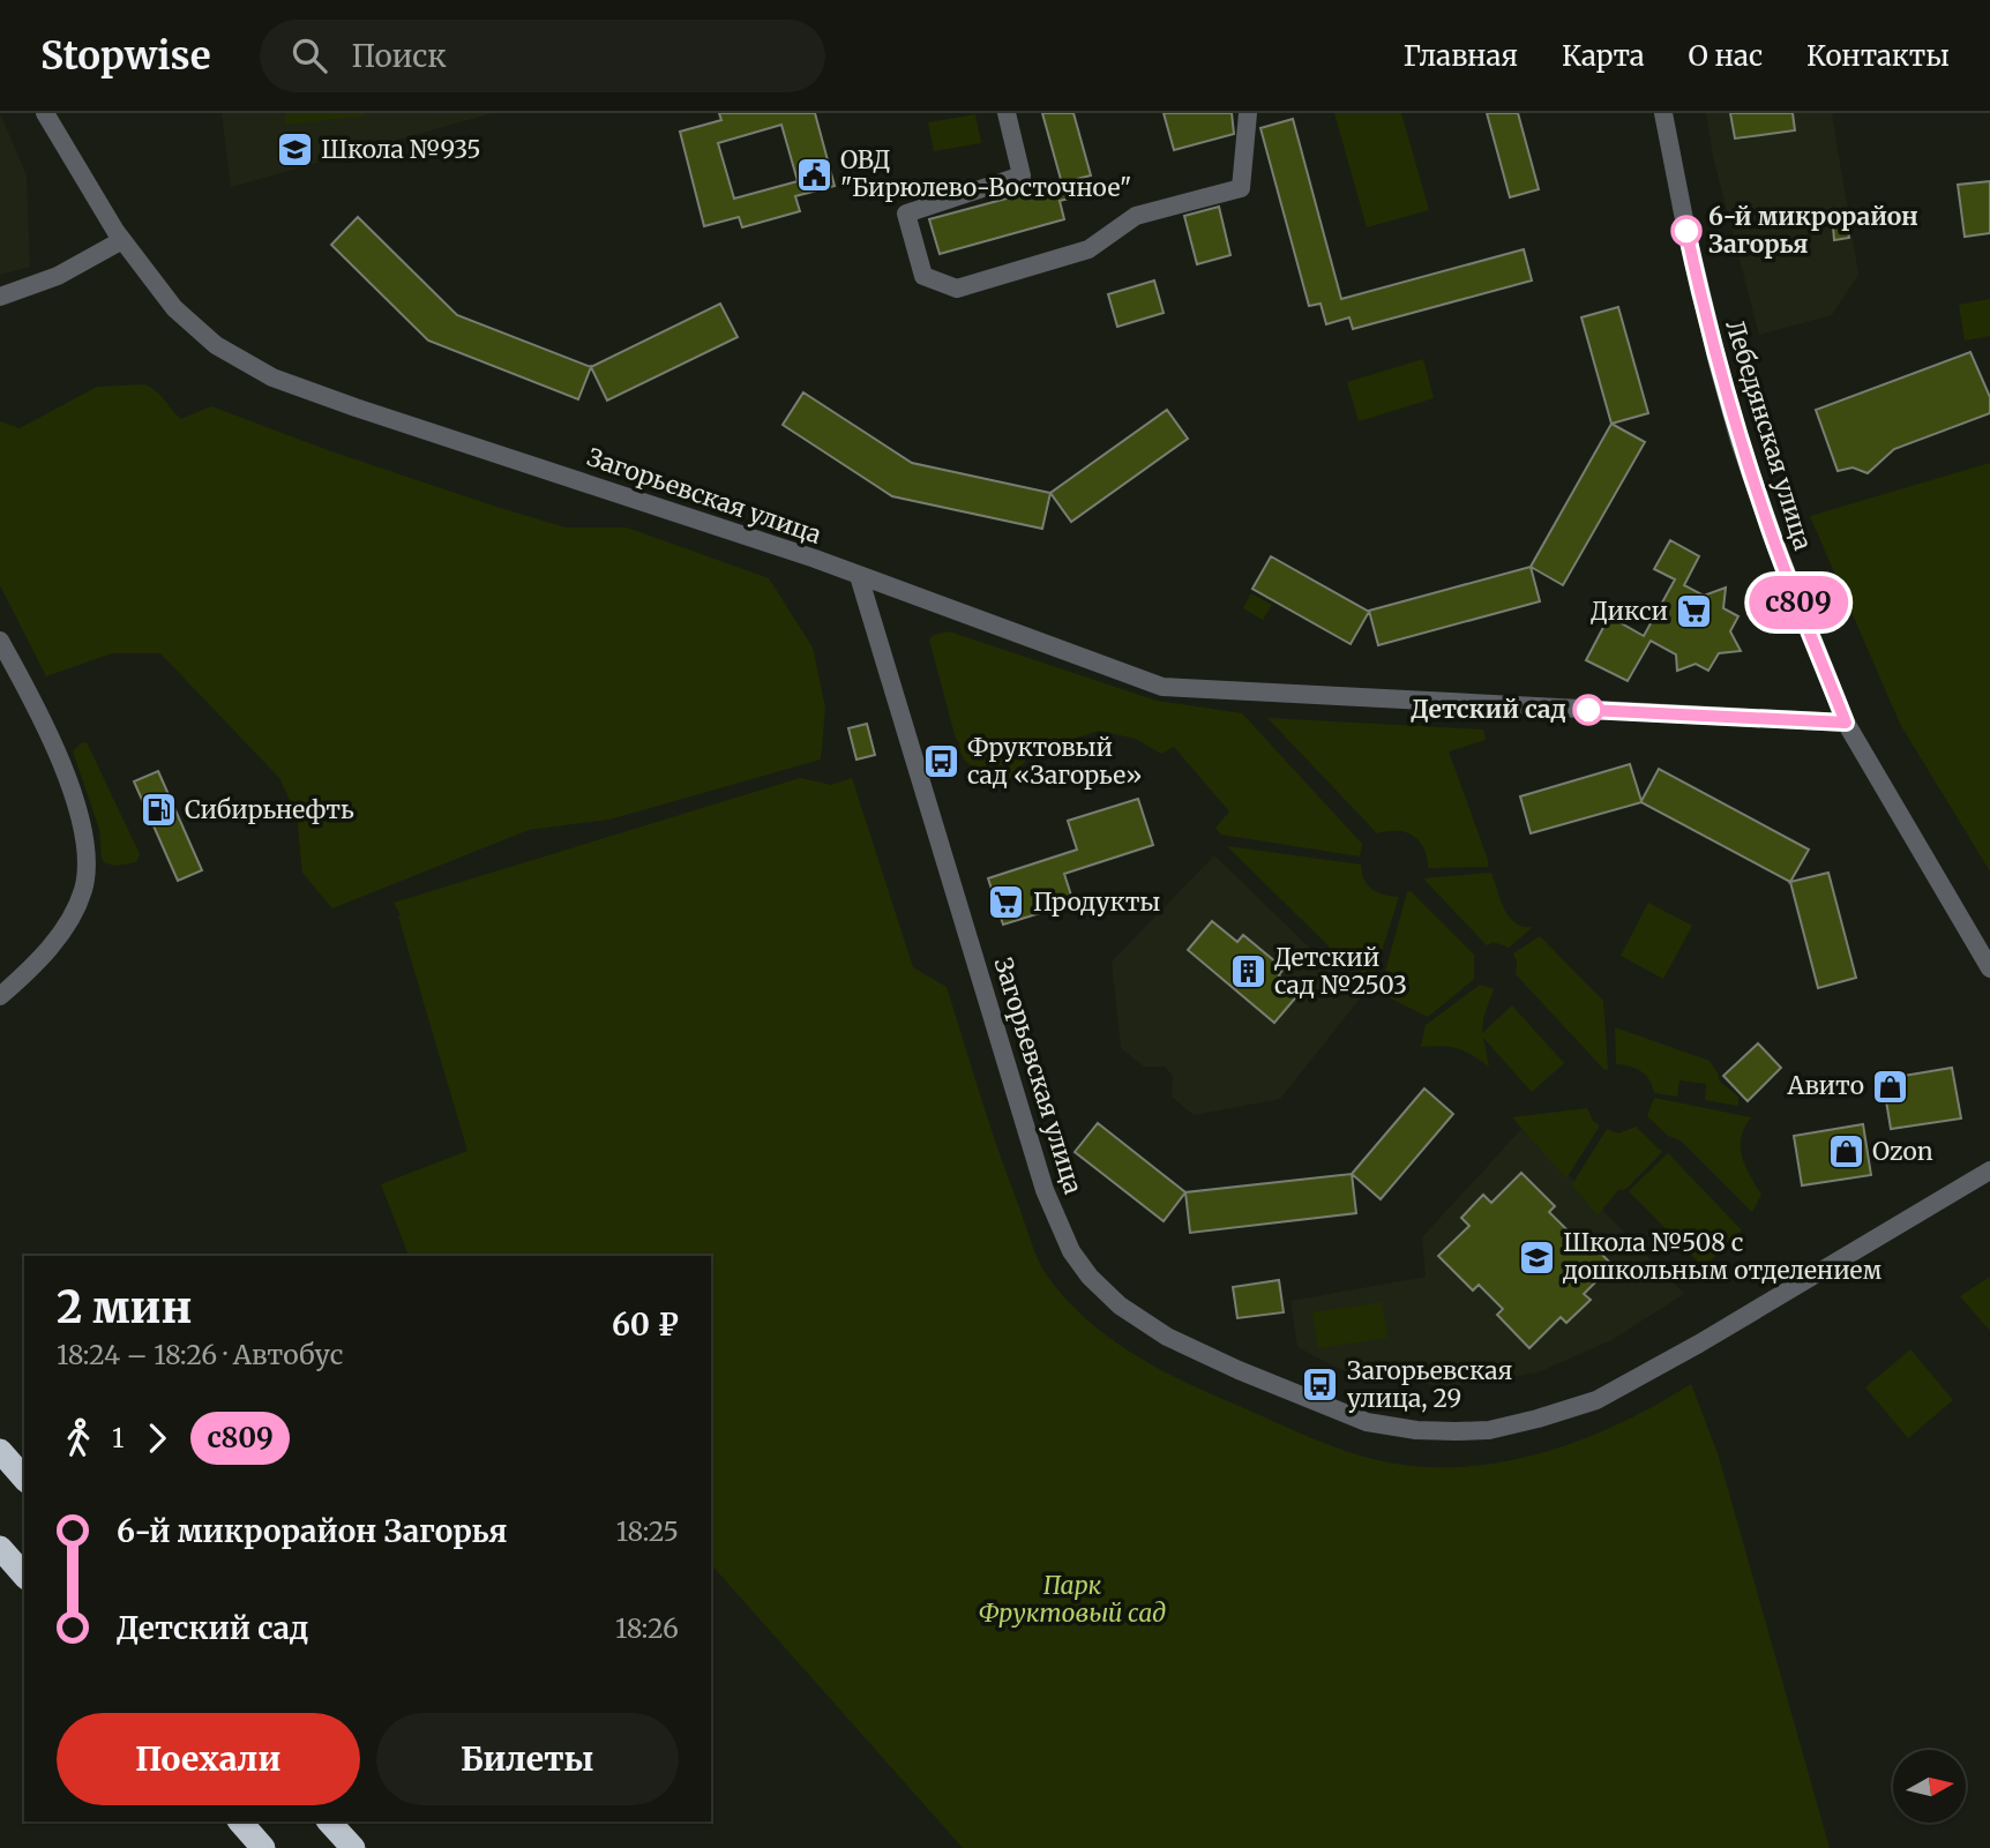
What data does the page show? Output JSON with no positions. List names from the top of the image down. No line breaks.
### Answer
{"streets":{"street":["Лебедянская улица","Загорьевская улица"]},"parks":["Парк Фруктовый сад"],"places":{"school or university":["Школа №935","Школа №508 с дошкольным отделением"],"public building":["ОВД \"Бирюлево-Восточное\""],"other":["6-й микрорайон Загорья","Детский сад"],"supermarket":["Дикси","Продукты"],"bus stop":["Фруктовый сад «Загорье»","Загорьевская улица, 29"],"fuel station":["Сибирьнефть"],"building":["Детский сад №2503"],"shop":["Авито","Ozon"]},"lines":["bus line с809"],"north":"right","page":{"header":"Stopwise","search":"Поиск","nav":["Главная","Карта","О нас","Контакты"],"on_map":"с809","heading":["2 мин","18:24 – 18:26 · Автобус","60 ₽"],"legs":["1","с809"],"list":[{"name":"6-й микрорайон Загорья","value":"18:25"},{"name":"Детский сад","value":"18:26"}],"buttons":["Поехали","Билеты"]}}
